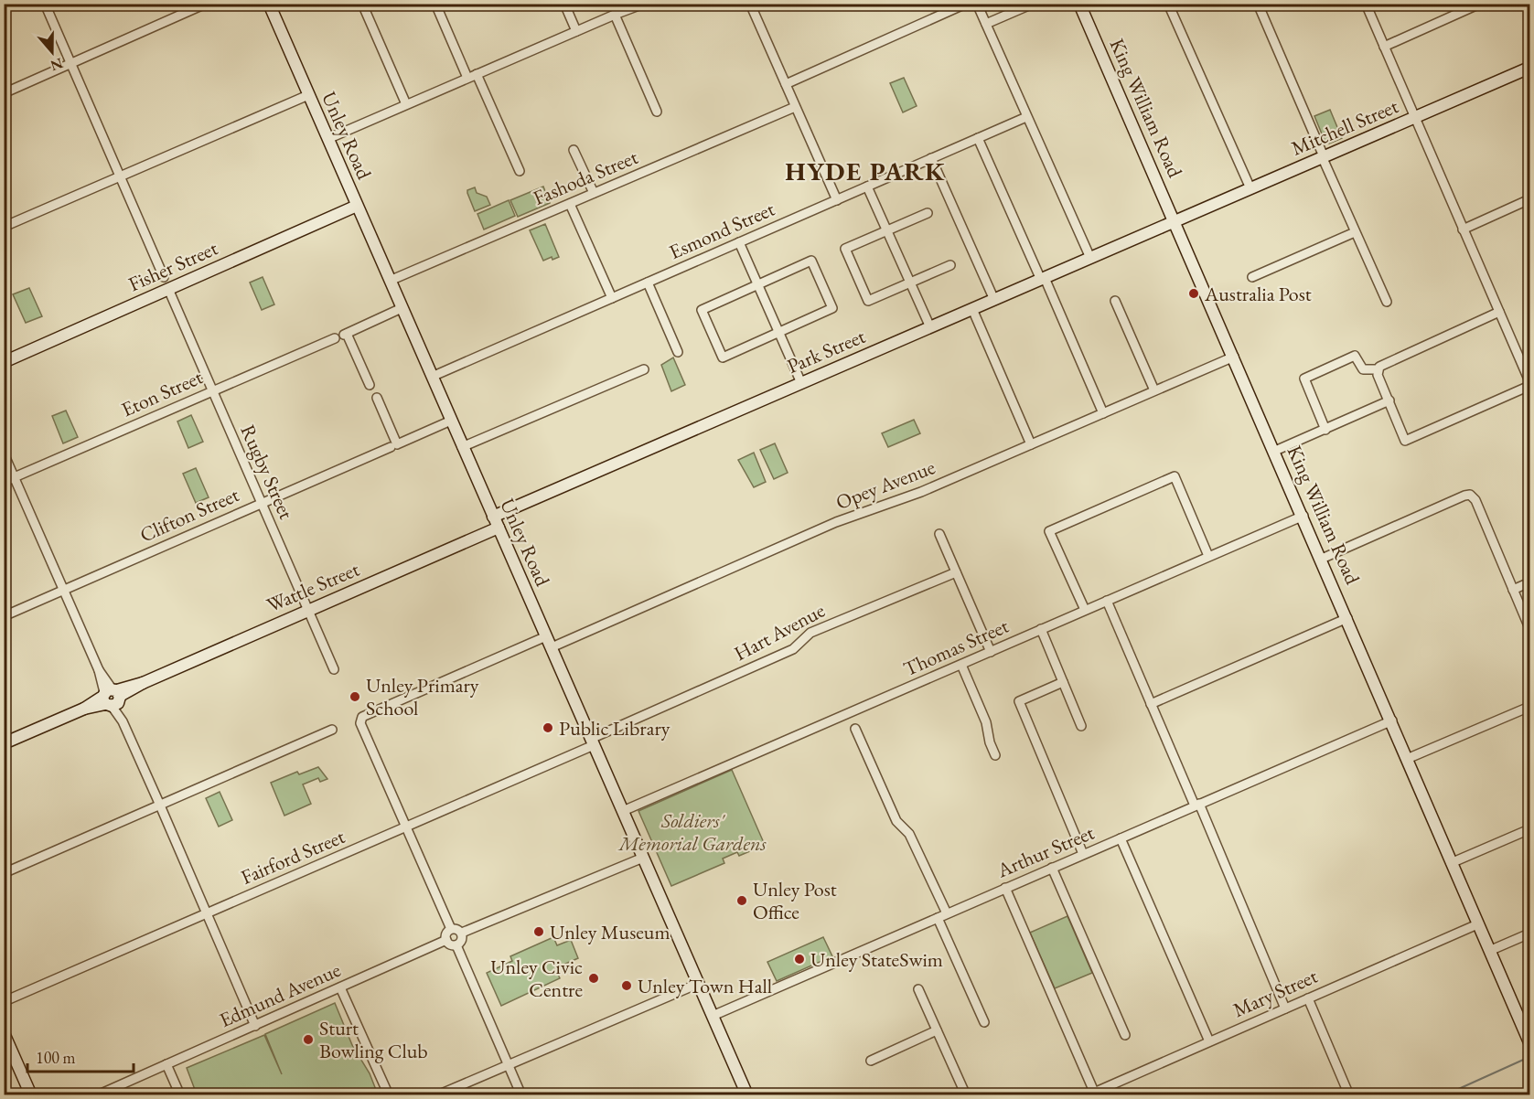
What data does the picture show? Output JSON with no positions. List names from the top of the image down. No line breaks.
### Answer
{"streets":{"main road":["King William Road","Mitchell Street","Unley Road","Fisher Street","Park Street","Wattle Street"],"street":["Fashoda Street","Esmond Street","Eton Street","Rugby Street","Opey Avenue","Clifton Street","Hart Avenue","Thomas Street","Arthur Street","Fairford Street","Mary Street","Edmund Avenue"]},"crossings":[["King William Road","Mitchell Street"],["King William Road","Park Street"],["King William Road","Opey Avenue"],["King William Road","Thomas Street"],["King William Road","Arthur Street"],["King William Road","Mary Street"],["Mitchell Street","Park Street"],["Unley Road","Fashoda Street"],["Unley Road","Esmond Street"],["Unley Road","Fisher Street"],["Unley Road","Park Street"],["Unley Road","Opey Avenue"],["Unley Road","Clifton Street"],["Unley Road","Wattle Street"],["Unley Road","Hart Avenue"],["Unley Road","Thomas Street"],["Unley Road","Arthur Street"],["Unley Road","Fairford Street"],["Fisher Street","Rugby Street"],["Eton Street","Rugby Street"],["Rugby Street","Clifton Street"],["Rugby Street","Wattle Street"],["Hart Avenue","Fairford Street"]],"districts":["HYDE PARK"],"parks":["Soldiers' Memorial Gardens"],"places":["Australia Post","Unley Primary School","Public Library","Unley Post Office","Unley Museum","Unley StateSwim","Unley Civic Centre","Unley Town Hall","Sturt Bowling Club"],"scale_bar":"100 m","north":"bottom"}
